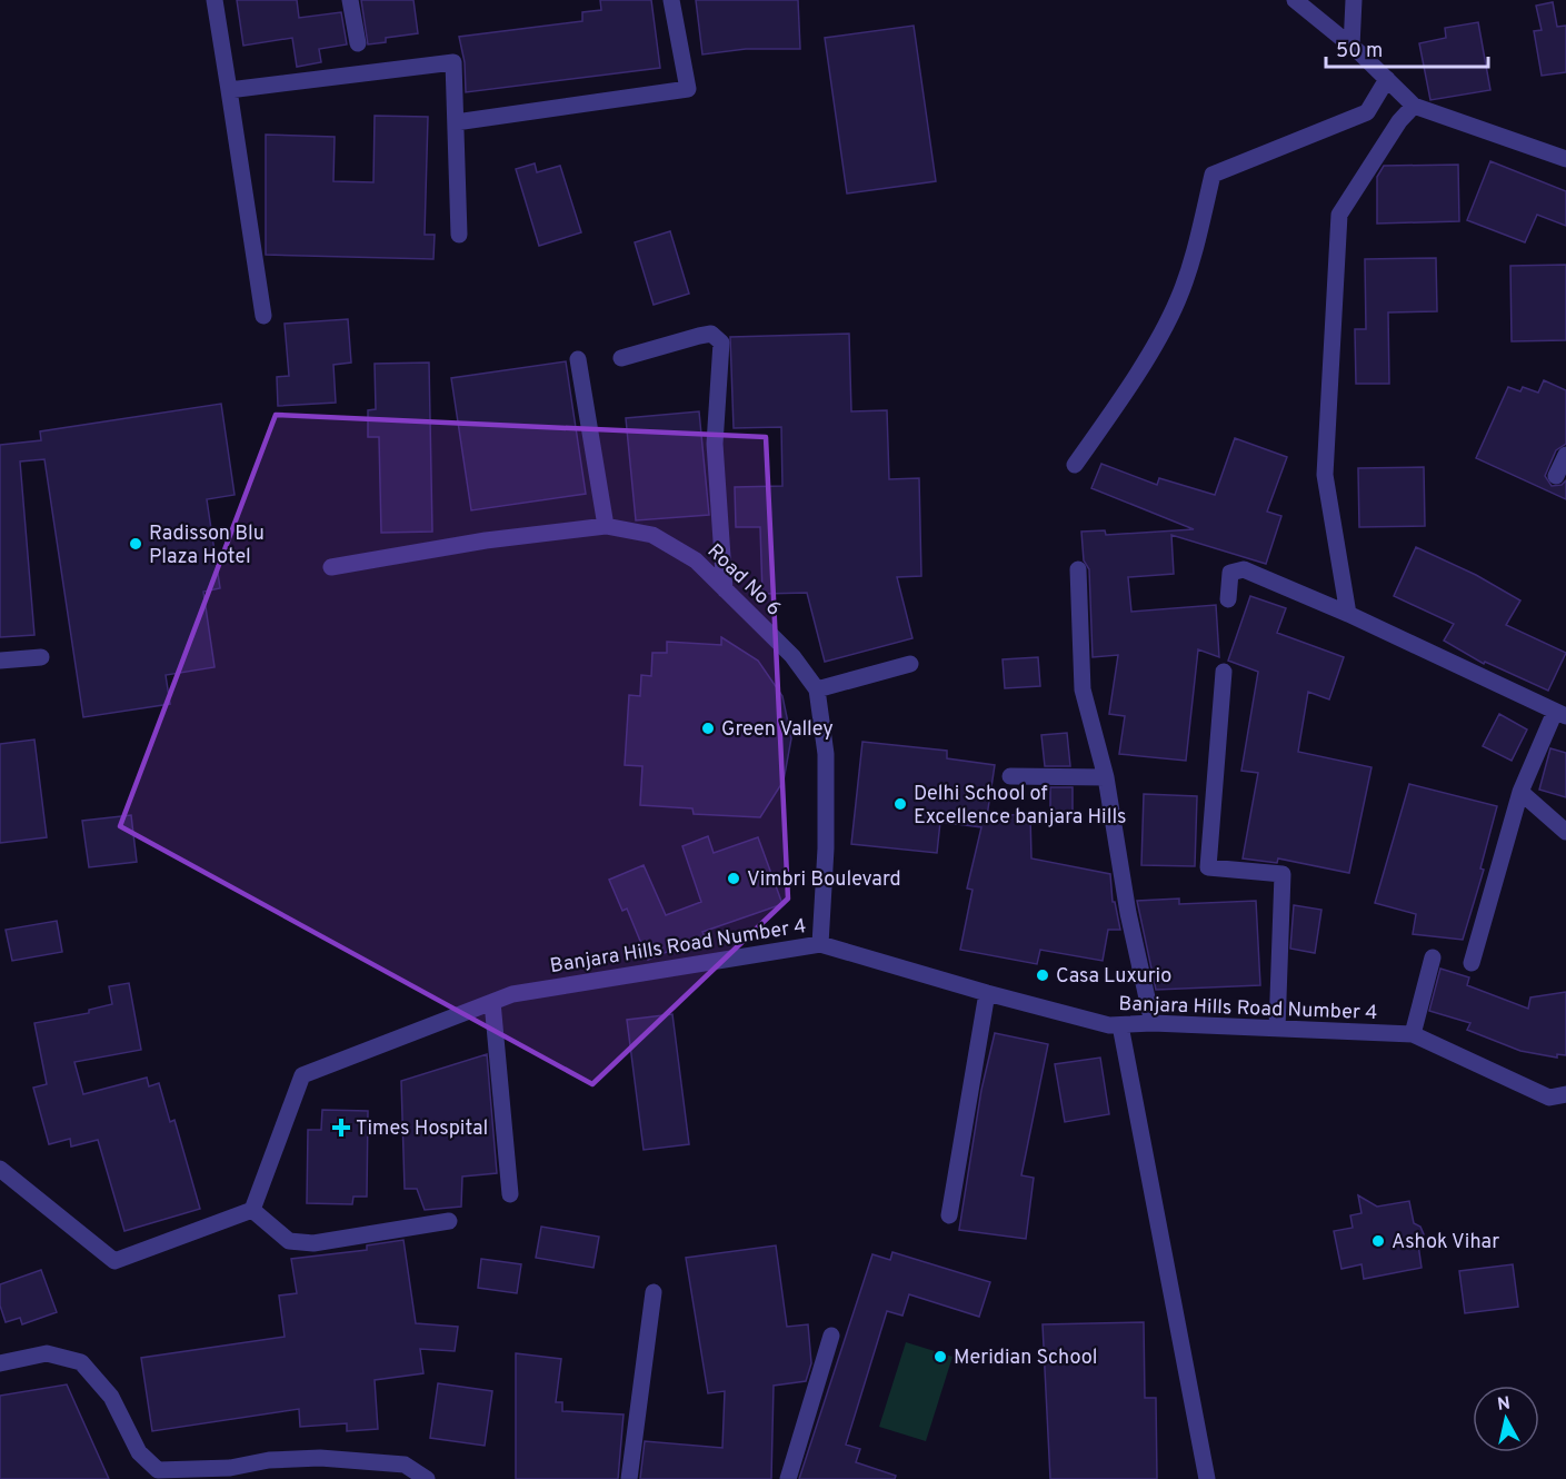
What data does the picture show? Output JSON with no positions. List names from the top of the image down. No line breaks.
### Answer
{"streets":{"street":["Road No 6","Banjara Hills Road Number 4"]},"crossings":[["Road No 6","Banjara Hills Road Number 4"]],"places":{"other":["Radisson Blu Plaza Hotel","Green Valley","Delhi School of Excellence banjara Hills","Vimbri Boulevard","Casa Luxurio","Ashok Vihar","Meridian School"],"health":["Times Hospital"]},"scale_bar":"50 m","north":"top"}
